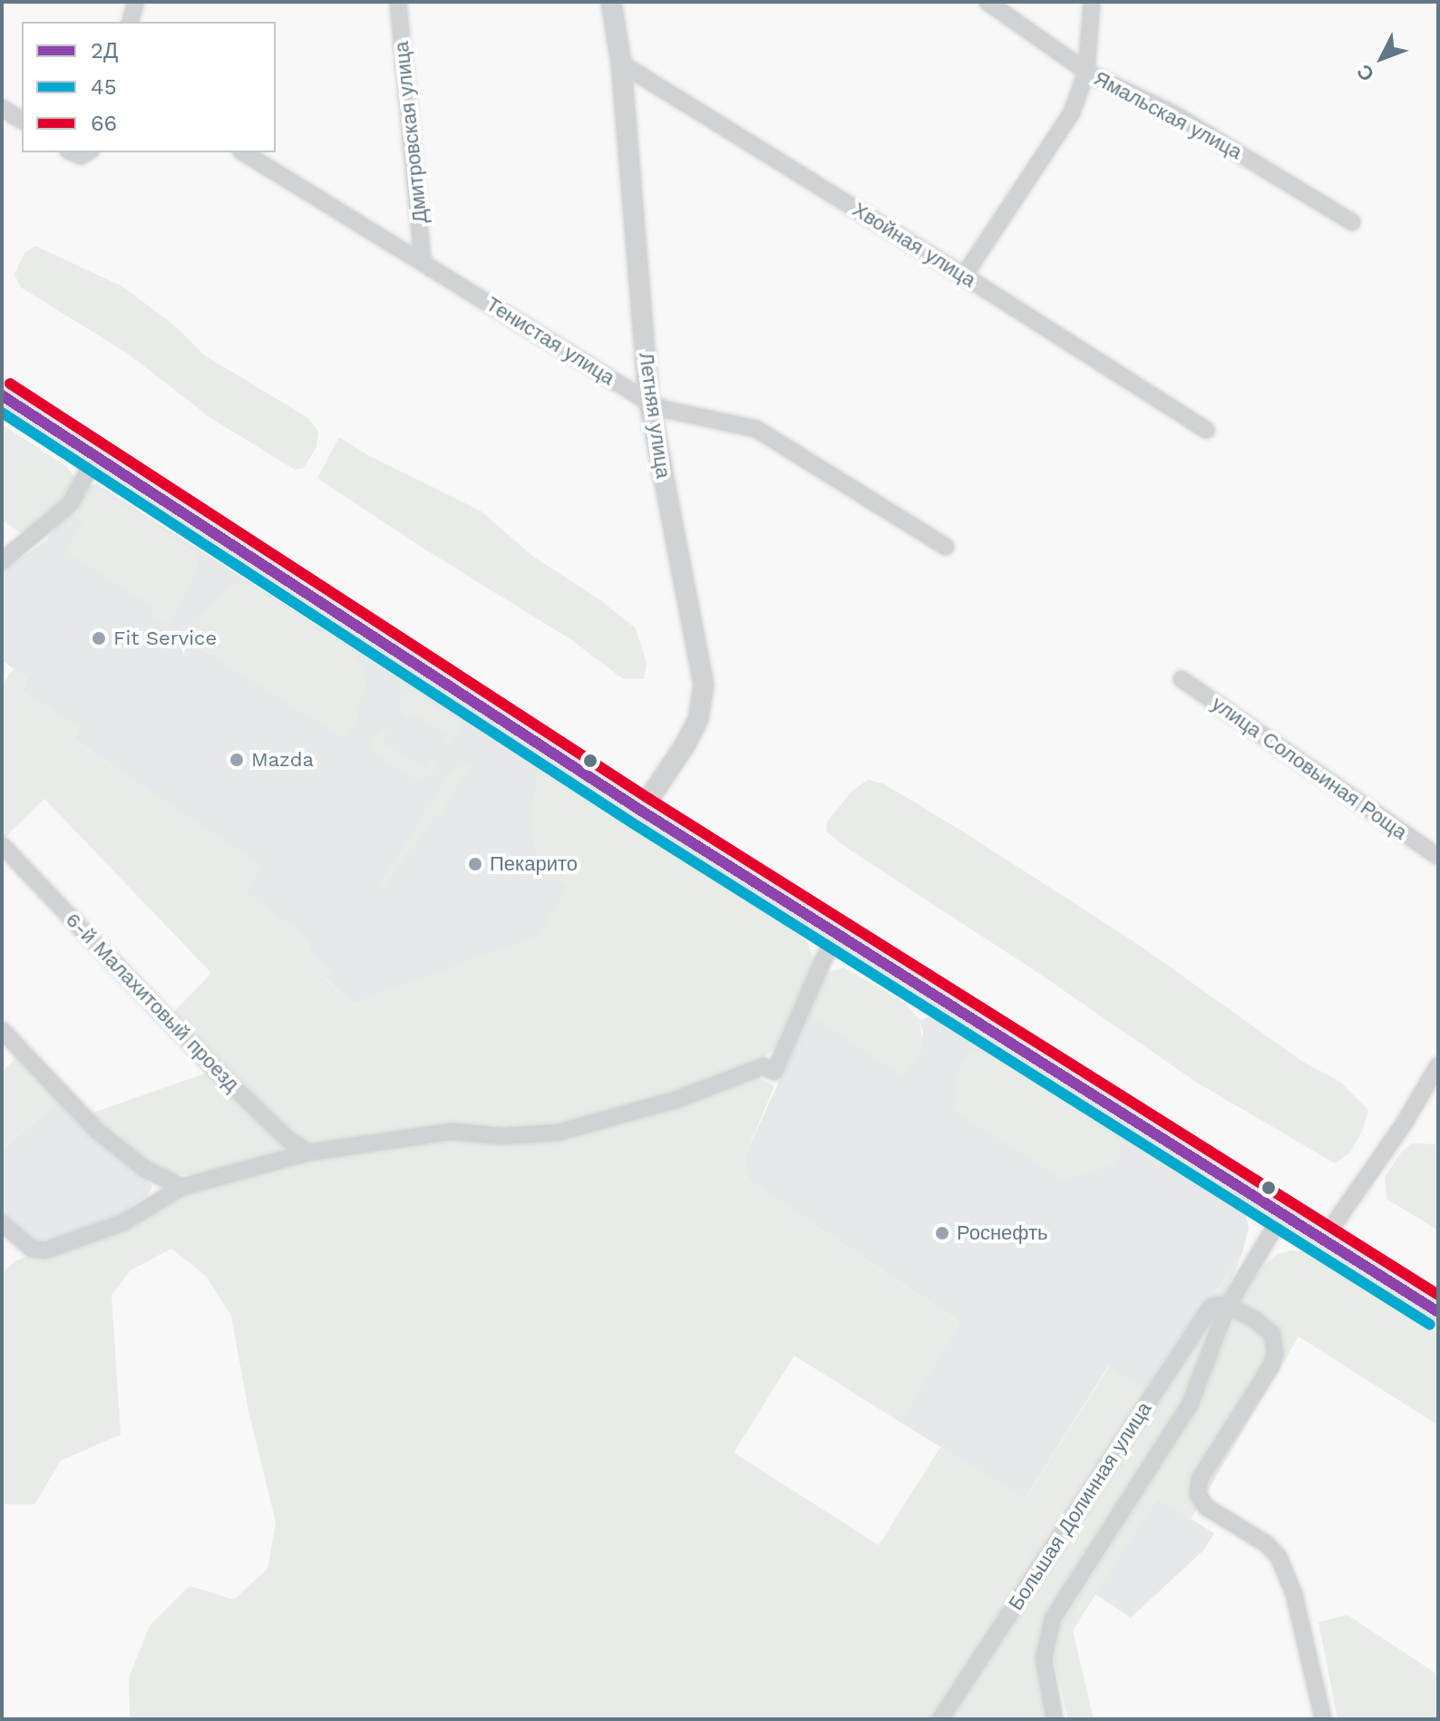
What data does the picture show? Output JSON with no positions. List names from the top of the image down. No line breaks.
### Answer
{"streets":{"street":["Ямальская улица","Дмитровская улица","Хвойная улица","Тенистая улица","Летняя улица","улица Соловьиная Роща","6-й Малахитовый проезд","Большая Долинная улица"]},"crossings":[["Дмитровская улица","Тенистая улица"],["Хвойная улица","Летняя улица"],["Тенистая улица","Летняя улица"]],"places":["Fit Service","Mazda","Пекарито","Роснефть"],"lines":["transit line 66","transit line 2Д","transit line 45"],"legend":["2Д","45","66"],"north":"bottom left"}
